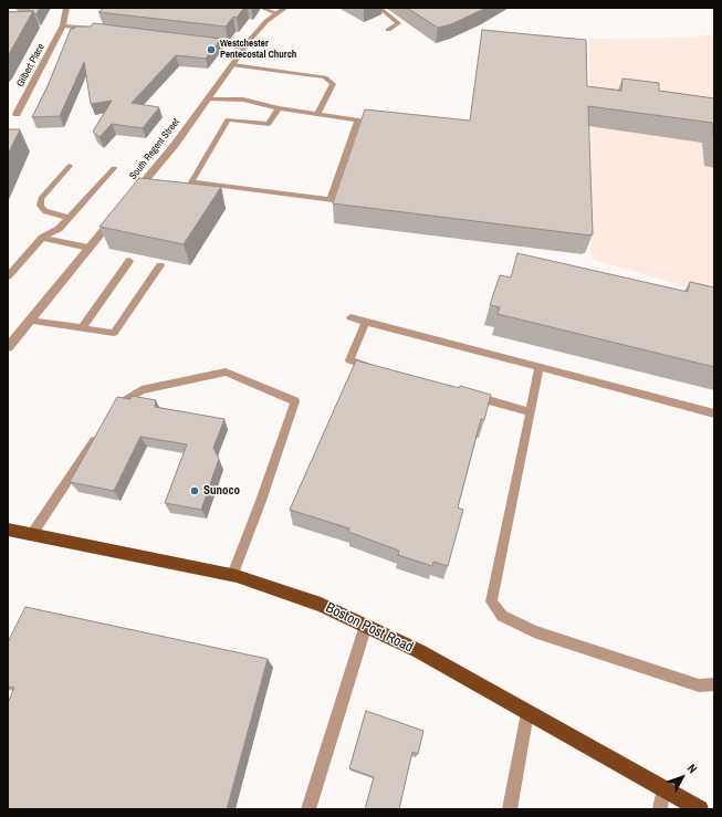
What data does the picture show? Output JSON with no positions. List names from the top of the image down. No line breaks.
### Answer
{"streets":{"main road":["Boston Post Road"],"street":["Gilbert Place","South Regent Street"]},"places":["Westchester Pentecostal Church","Sunoco"],"north":"top right"}
